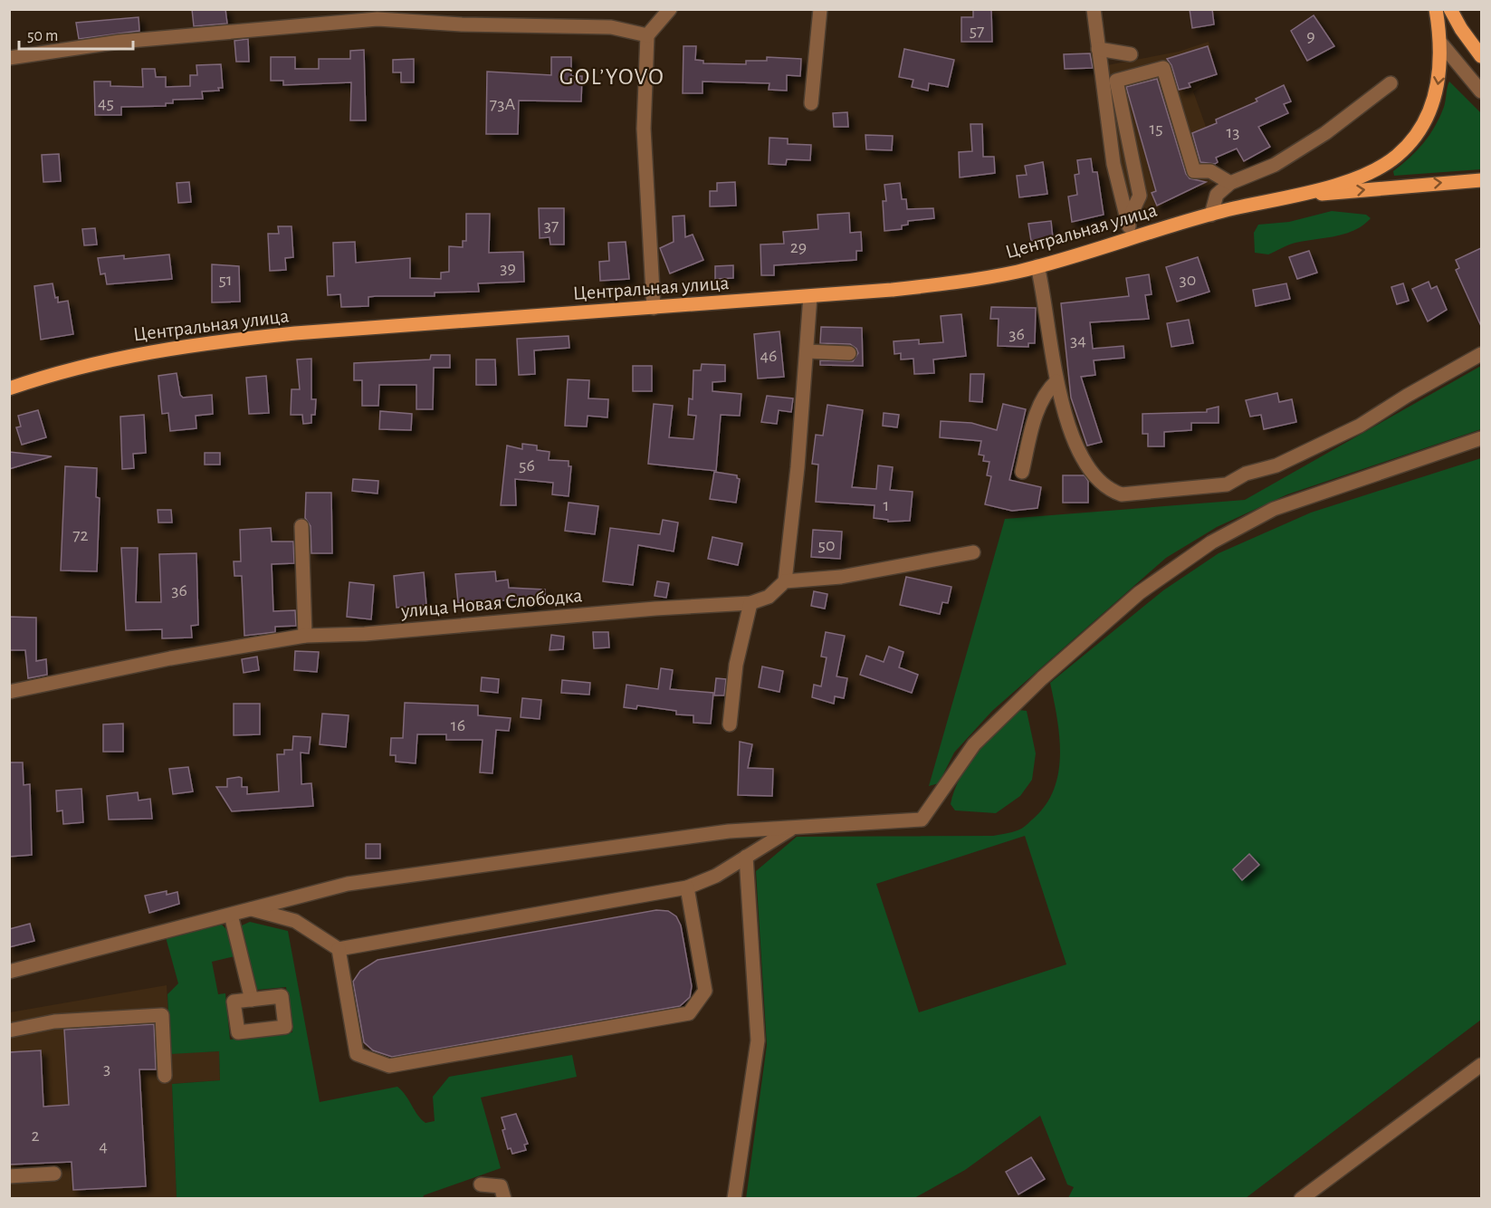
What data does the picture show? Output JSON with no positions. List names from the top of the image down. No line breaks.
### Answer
{"streets":{"main road":["Центральная улица"],"street":["улица Новая Слободка"]},"districts":["GOL’YOVO"],"house_numbers":["57","9","45","73А","15","13","37","29","39","51","30","36","34","46","56","1","72","50","36","16","3","2","4"],"scale_bar":"50 m"}
